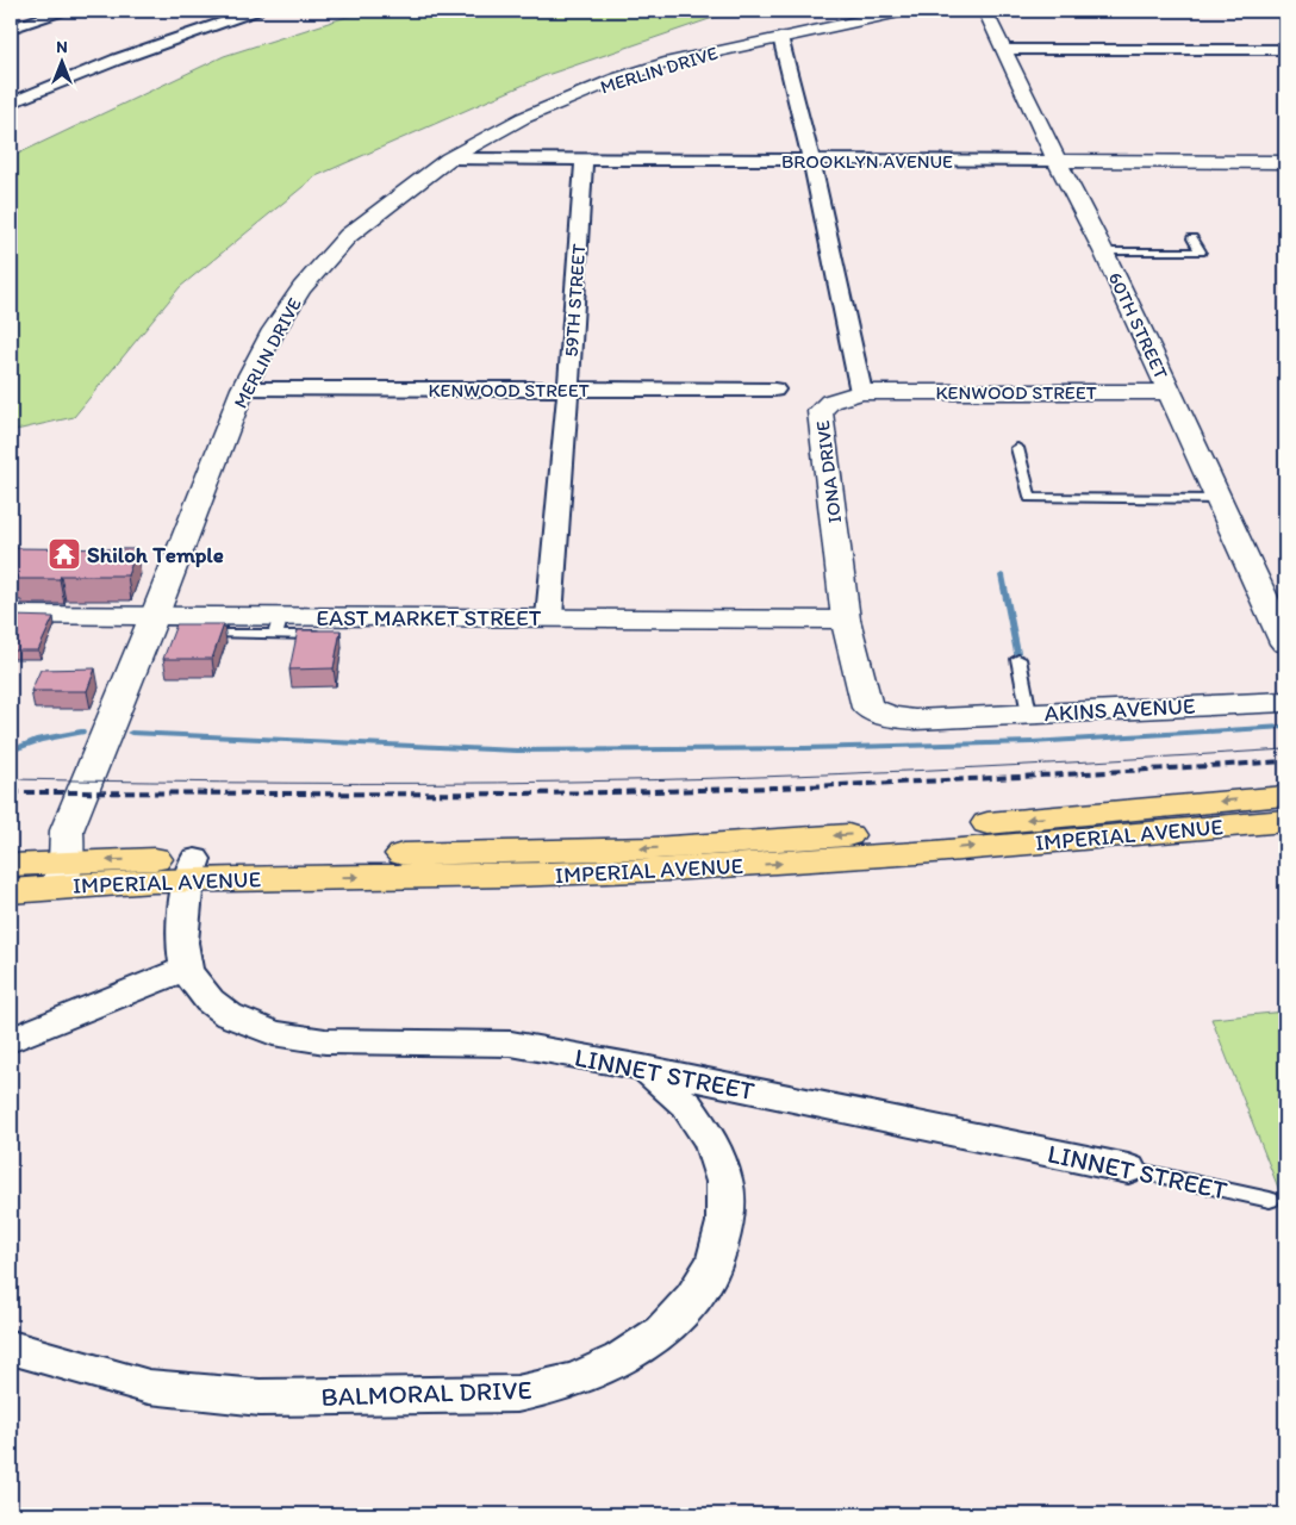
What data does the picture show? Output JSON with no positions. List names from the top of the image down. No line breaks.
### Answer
{"streets":{"main road":["IMPERIAL AVENUE"],"street":["MERLIN DRIVE","BROOKLYN AVENUE","59TH STREET","60TH STREET","KENWOOD STREET","IONA DRIVE","EAST MARKET STREET","AKINS AVENUE","LINNET STREET","BALMORAL DRIVE"]},"crossings":[["MERLIN DRIVE","BROOKLYN AVENUE"],["MERLIN DRIVE","KENWOOD STREET"],["MERLIN DRIVE","EAST MARKET STREET"],["MERLIN DRIVE","IMPERIAL AVENUE"],["BROOKLYN AVENUE","59TH STREET"],["BROOKLYN AVENUE","60TH STREET"],["59TH STREET","KENWOOD STREET"],["59TH STREET","EAST MARKET STREET"],["60TH STREET","KENWOOD STREET"],["KENWOOD STREET","IONA DRIVE"],["IONA DRIVE","EAST MARKET STREET"],["IONA DRIVE","AKINS AVENUE"],["IMPERIAL AVENUE","LINNET STREET"],["LINNET STREET","BALMORAL DRIVE"]],"places":{"temple":["Shiloh Temple"]},"north":"top"}
